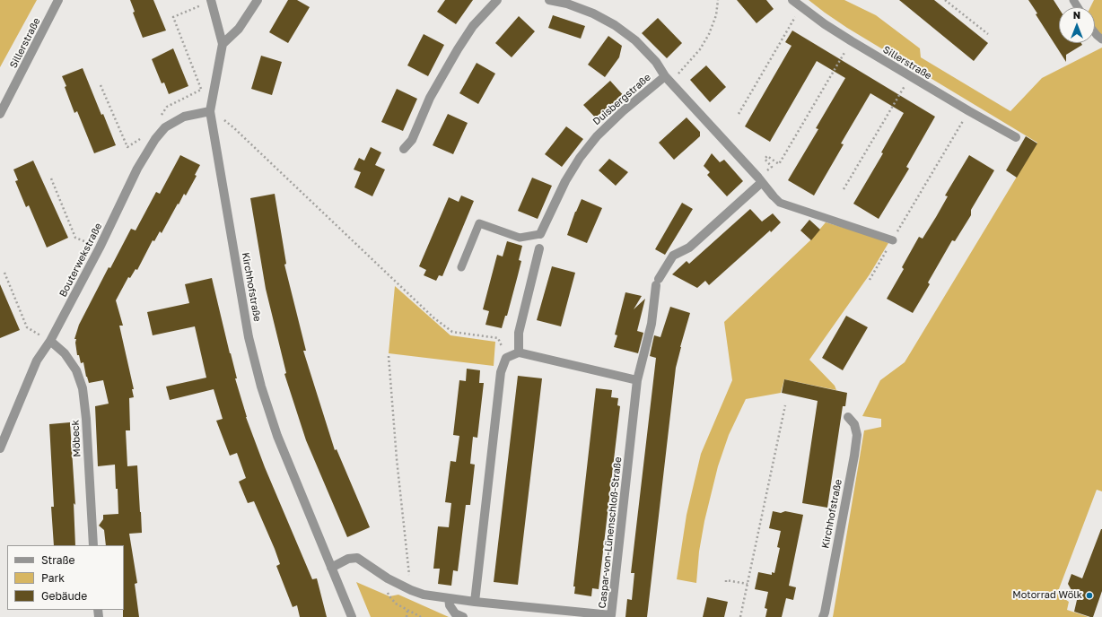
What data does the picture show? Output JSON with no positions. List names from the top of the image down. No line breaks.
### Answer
{"streets":{"street":["Sillerstraße","Duisbergstraße","Bouterwekstraße","Kirchhofstraße","Möbeck","Caspar-von-Lünenschloß-Straße"]},"crossings":[["Duisbergstraße","Caspar-von-Lünenschloß-Straße"],["Bouterwekstraße","Kirchhofstraße"],["Bouterwekstraße","Möbeck"]],"places":["Motorrad Wölk"],"legend":["Straße","Park","Gebäude"],"north":"top"}
